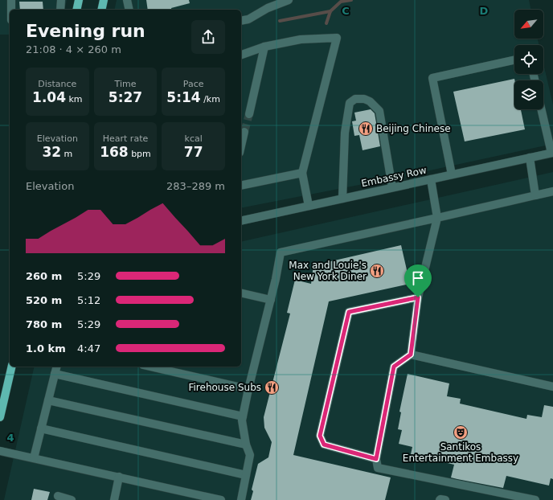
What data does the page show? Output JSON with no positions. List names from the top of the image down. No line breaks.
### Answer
{"streets":{"street":["Embassy Row"]},"places":{"restaurant":["Beijing Chinese","Max and Louie's New York Diner","Firehouse Subs"],"theatre":["Santikos Entertainment Embassy"]},"north":"bottom left","page":{"heading":["Evening run","21:08 · 4 × 260 m"],"stats":[["Distance","1.04 km"],["Time","5:27"],["Pace","5:14 /km"],["Elevation","32 m"],["Heart rate","168 bpm"],["kcal","77"]],"chart":["Elevation","283–289 m"],"list":[{"name":"260 m","note":"5:29"},{"name":"520 m","note":"5:12"},{"name":"780 m","note":"5:29"},{"name":"1.0 km","note":"4:47"}]},"grid":{"columns":["C","D"],"rows":["4"]}}
